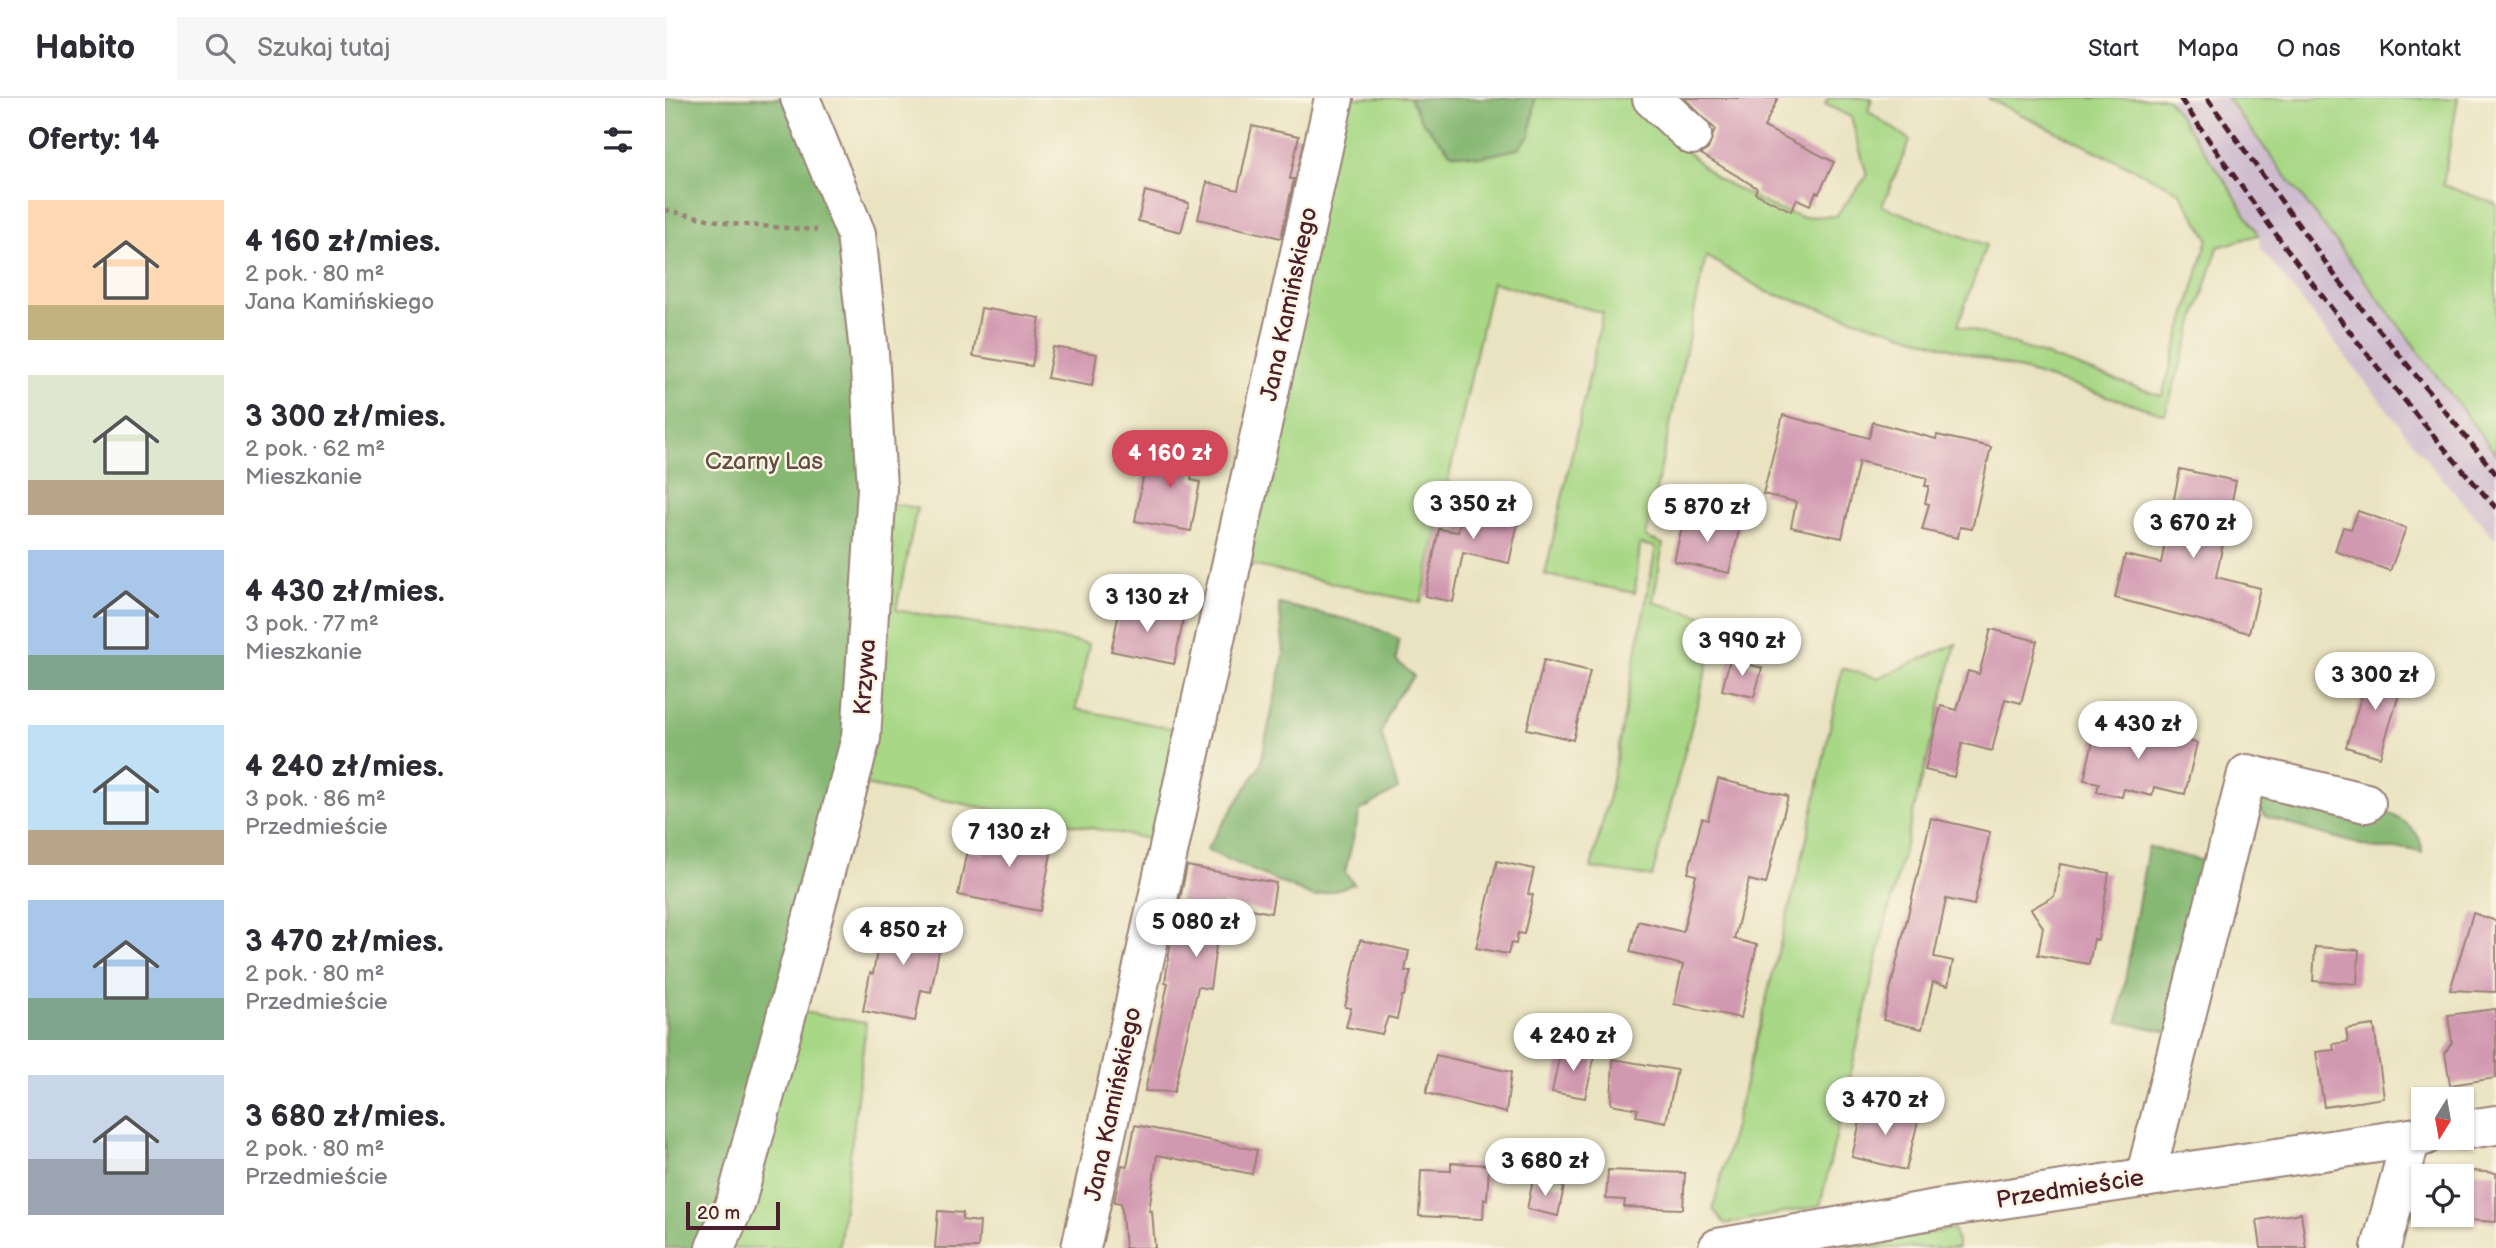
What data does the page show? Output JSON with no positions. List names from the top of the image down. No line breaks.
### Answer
{"streets":{"street":["Jana Kamińskiego","Krzywa","Przedmieście"]},"parks":["Czarny Las"],"scale_bar":"20 m","north":"bottom","page":{"header":"Habito","search":"Szukaj tutaj","nav":["Start","Mapa","O nas","Kontakt"],"heading":"Oferty: 14","list":[{"name":"4 160 zł/mies.","note":"2 pok. · 80 m² · Jana Kamińskiego"},{"name":"3 300 zł/mies.","note":"2 pok. · 62 m² · Mieszkanie"},{"name":"4 430 zł/mies.","note":"3 pok. · 77 m² · Mieszkanie"},{"name":"4 240 zł/mies.","note":"3 pok. · 86 m² · Przedmieście"},{"name":"3 470 zł/mies.","note":"2 pok. · 80 m² · Przedmieście"},{"name":"3 680 zł/mies.","note":"2 pok. · 80 m² · Przedmieście"}],"price":["4 160 zł","3 350 zł","5 870 zł","3 670 zł","3 130 zł","3 990 zł","3 300 zł","4 430 zł","7 130 zł","5 080 zł","4 850 zł","4 240 zł","3 470 zł","3 680 zł"],"scale":"20 m"}}
